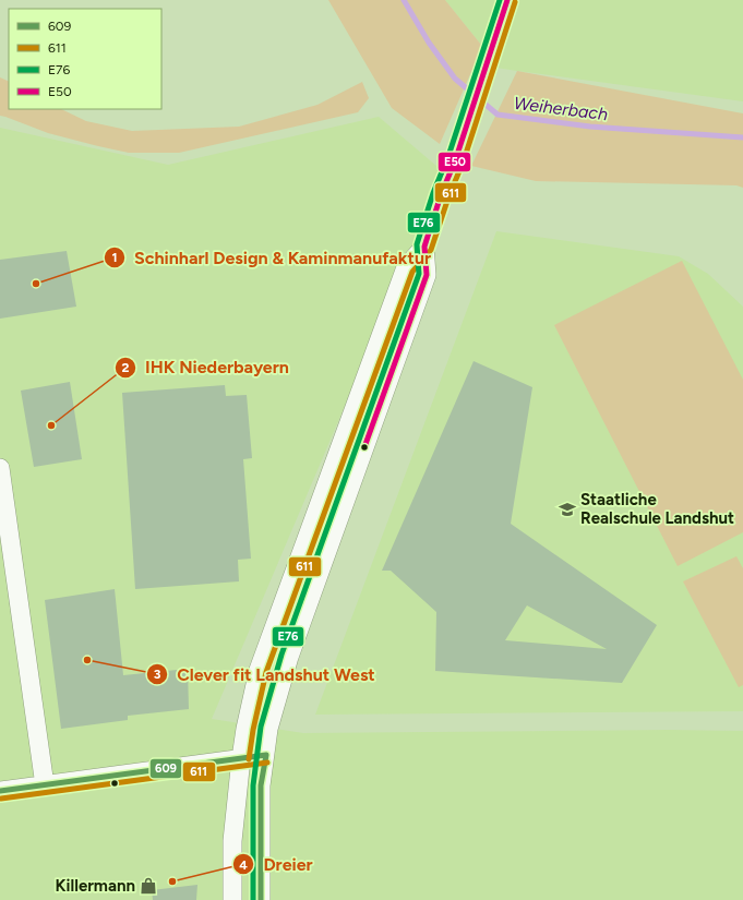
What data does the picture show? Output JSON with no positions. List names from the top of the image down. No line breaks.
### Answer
{"water":["Weiherbach"],"places":{"other":["Schinharl Design & Kaminmanufaktur","IHK Niederbayern","Clever fit Landshut West","Dreier"],"school or university":["Staatliche Realschule Landshut"],"shop":["Killermann"]},"lines":["transit line E76","transit line E50","transit line 611","transit line 609"],"legend":["609","611","E76","E50"]}
